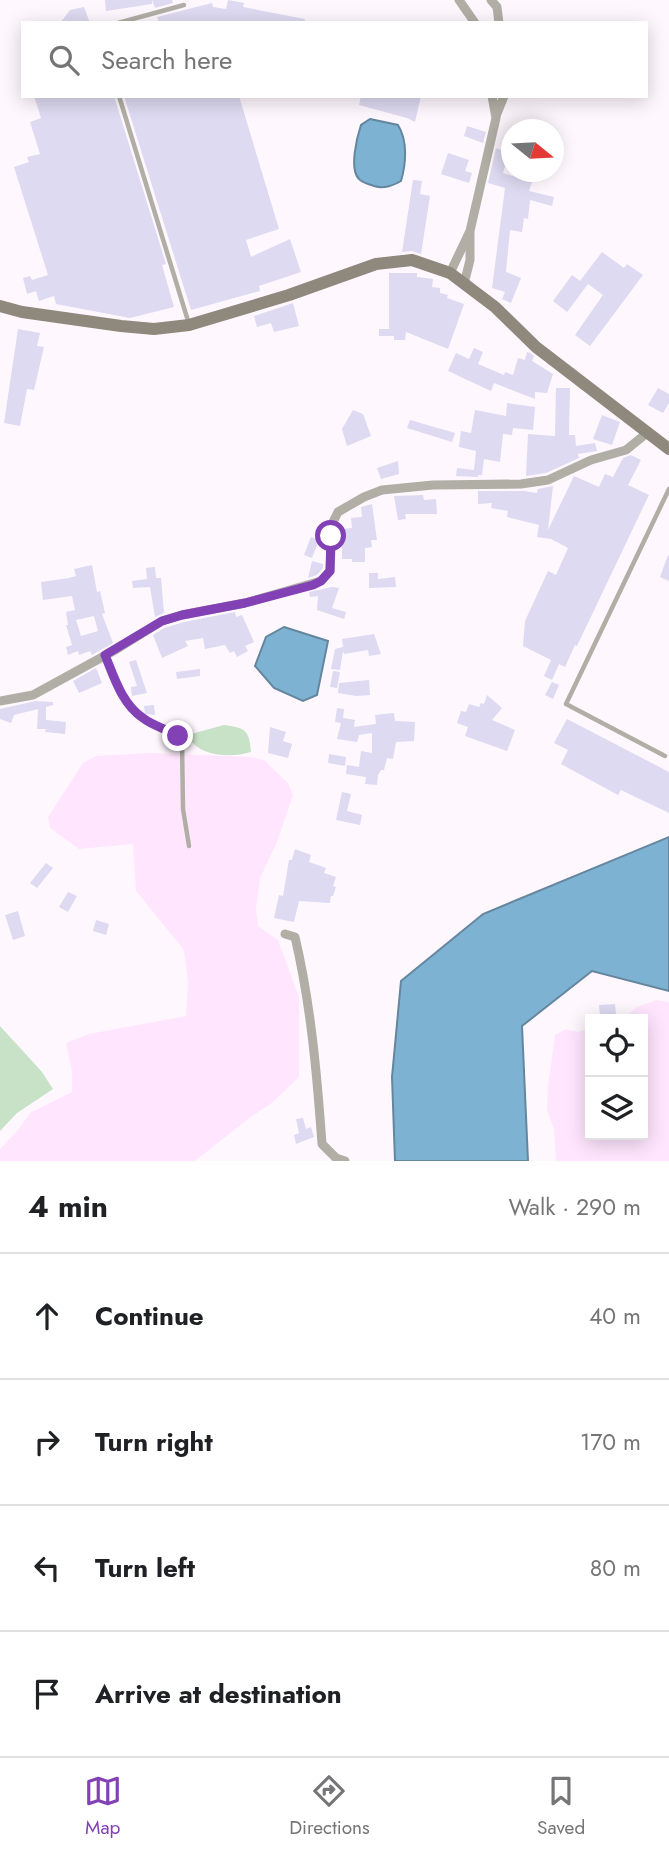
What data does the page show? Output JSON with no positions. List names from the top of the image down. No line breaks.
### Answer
{"north":"right","page":{"search":"Search here","heading":["4 min","Walk · 290 m"],"list":[["Continue","40 m"],["Turn right","170 m"],["Turn left","80 m"],"Arrive at destination"],"nav":["Map","Directions","Saved"]}}
